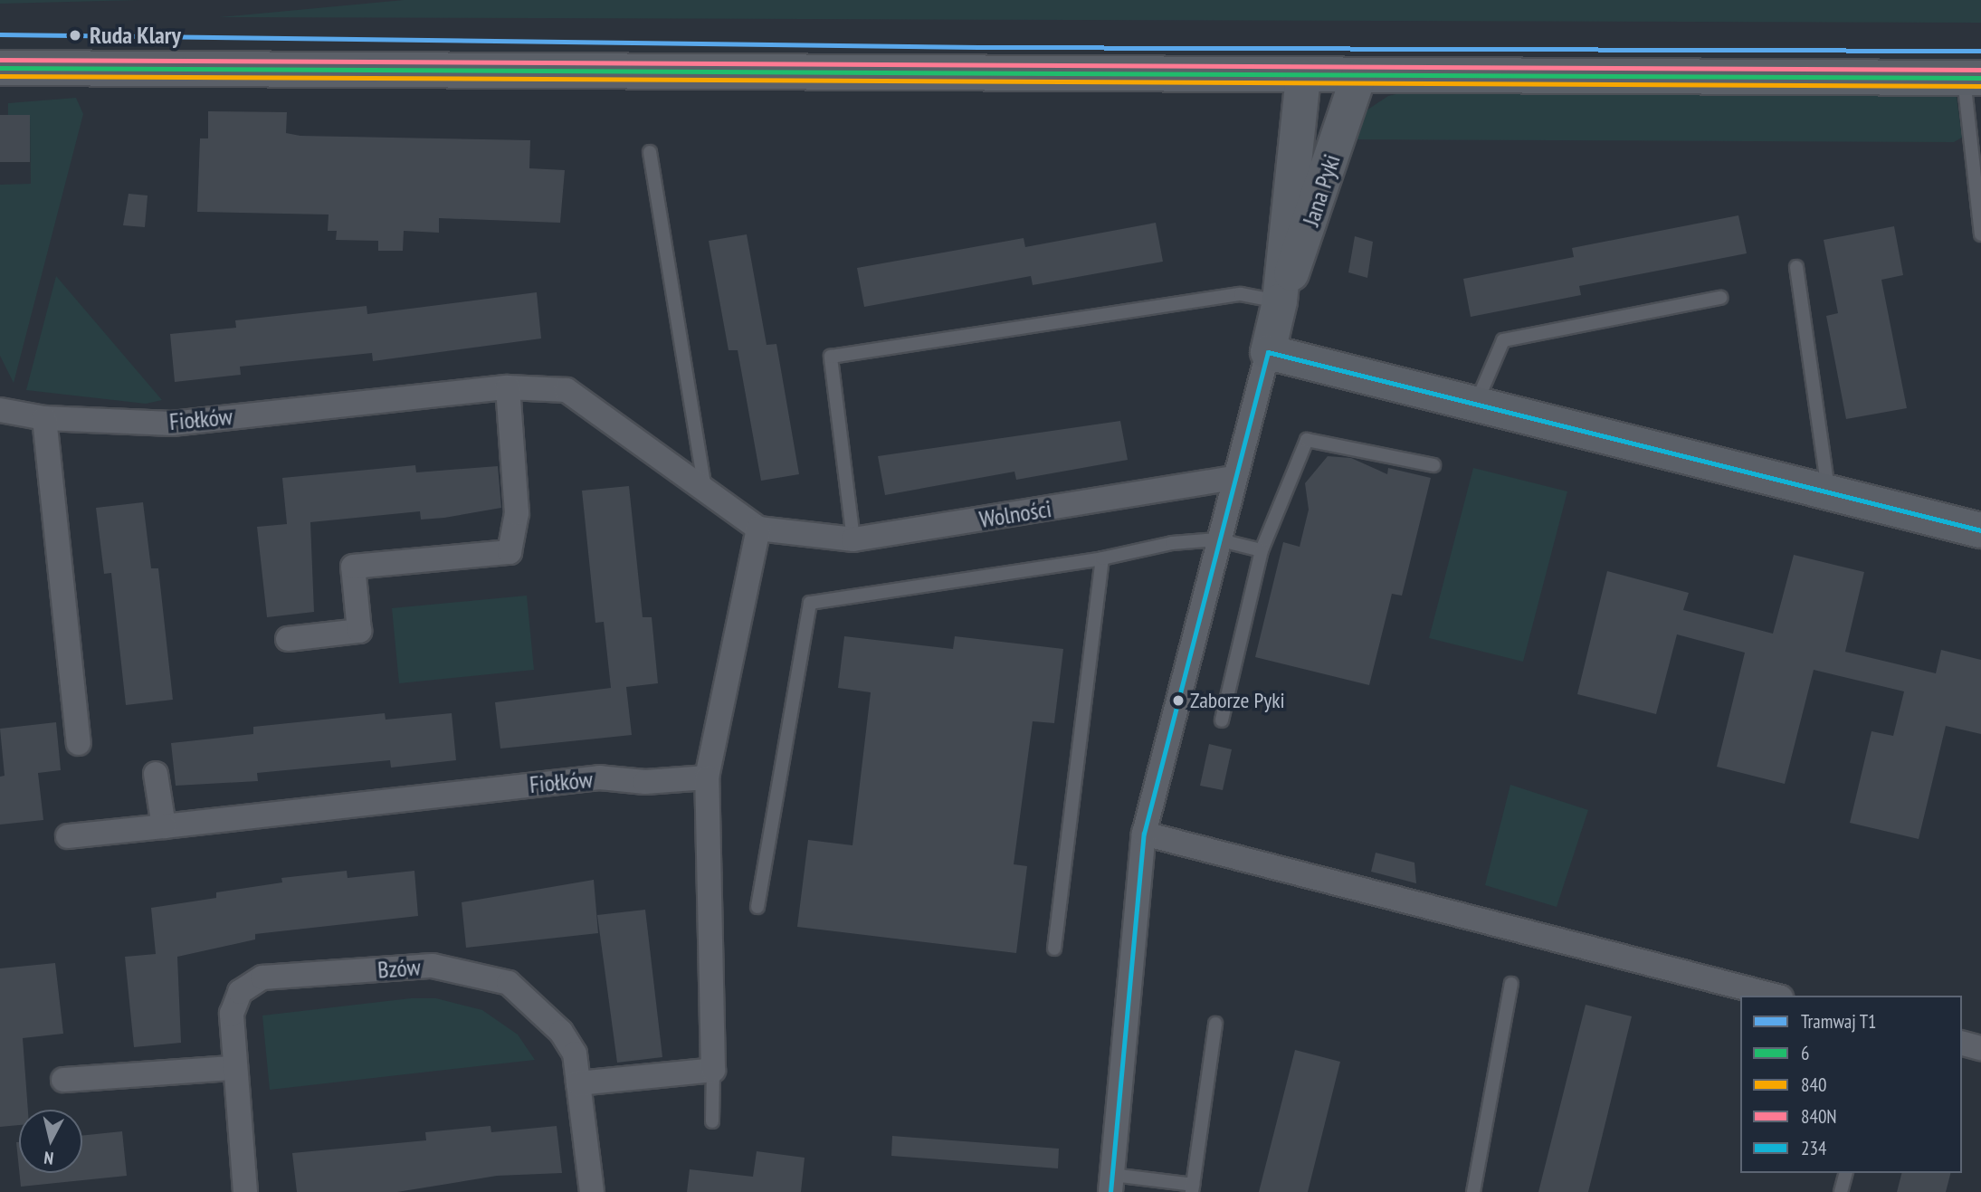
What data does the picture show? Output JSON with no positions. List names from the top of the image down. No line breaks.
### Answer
{"streets":{"street":["Jana Pyki","Fiołków","Wolności","Bzów"]},"crossings":[["Jana Pyki","Wolności"],["Fiołków","Wolności"]],"places":["Ruda Klary","Zaborze Pyki"],"lines":["tram line T1","transit line 840N","transit line 6","transit line 840","transit line 234"],"legend":["Tramwaj T1","6","840","840N","234"],"north":"bottom"}
